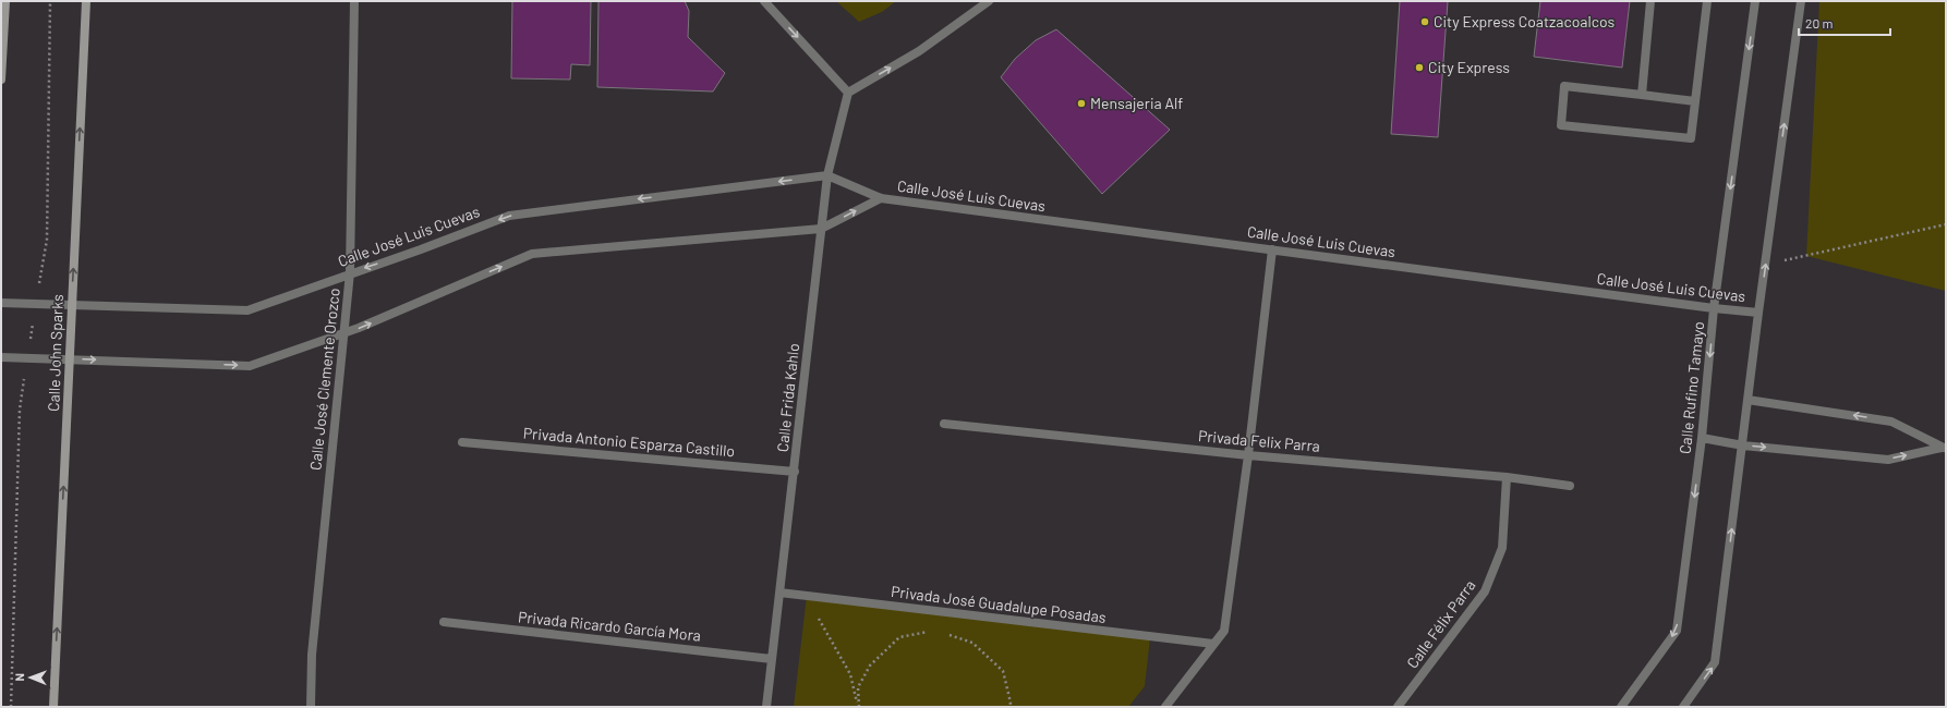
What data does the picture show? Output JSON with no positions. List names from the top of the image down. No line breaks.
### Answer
{"streets":{"main road":["Calle John Sparks"],"street":["Calle José Luis Cuevas","Calle José Clemente Orozco","Calle Rufino Tamayo","Calle Frida Kahlo","Privada Felix Parra","Privada Antonio Esparza Castillo","Privada José Guadalupe Posadas","Calle Félix Parra","Privada Ricardo García Mora"]},"crossings":[["Calle José Luis Cuevas","Calle John Sparks"],["Calle José Luis Cuevas","Calle José Clemente Orozco"],["Calle José Luis Cuevas","Calle Rufino Tamayo"],["Calle José Luis Cuevas","Calle Frida Kahlo"],["Calle Frida Kahlo","Privada Antonio Esparza Castillo"],["Calle Frida Kahlo","Privada José Guadalupe Posadas"],["Calle Frida Kahlo","Privada Ricardo García Mora"],["Privada Felix Parra","Calle Félix Parra"]],"one_way":["Calle John Sparks"],"places":["City Express Coatzacoalcos","City Express","Mensajeria Alf"],"scale_bar":"20 m","north":"left"}
